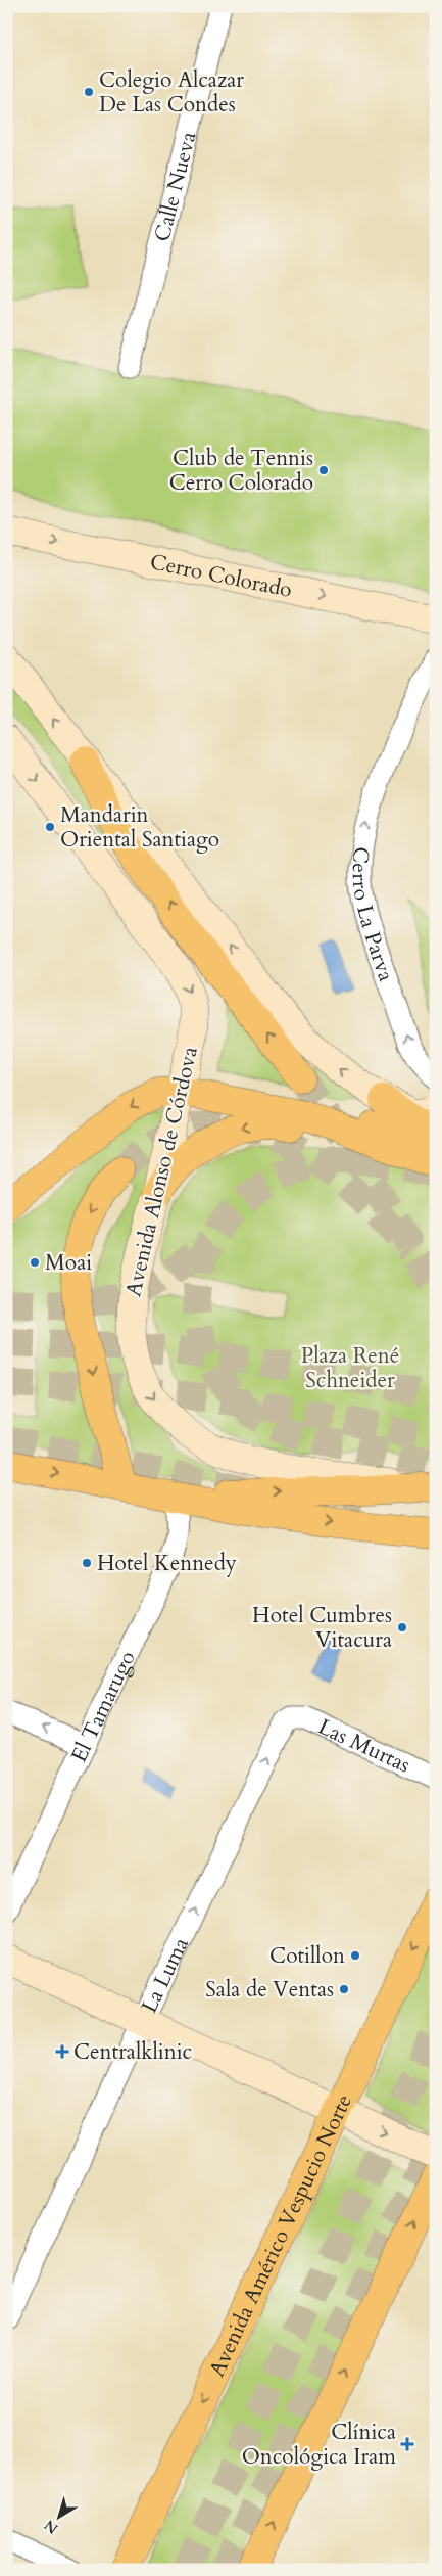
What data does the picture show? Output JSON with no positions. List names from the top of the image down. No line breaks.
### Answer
{"streets":{"main road":["Cerro Colorado","Avenida Alonso de Córdova","Avenida Américo Vespucio Norte"],"street":["Calle Nueva","Cerro La Parva","El Tamarugo","Las Murtas","La Luma"]},"crossings":[["Las Murtas","La Luma"]],"one_way":["Cerro Colorado","Cerro La Parva","La Luma"],"parks":["Plaza René Schneider"],"places":{"other":["Colegio Alcazar De Las Condes","Club de Tennis Cerro Colorado","Mandarin Oriental Santiago","Moai","Hotel Kennedy","Hotel Cumbres Vitacura","Cotillon","Sala de Ventas"],"health":["Centralklinic","Clínica Oncológica Iram"]},"north":"bottom left"}
